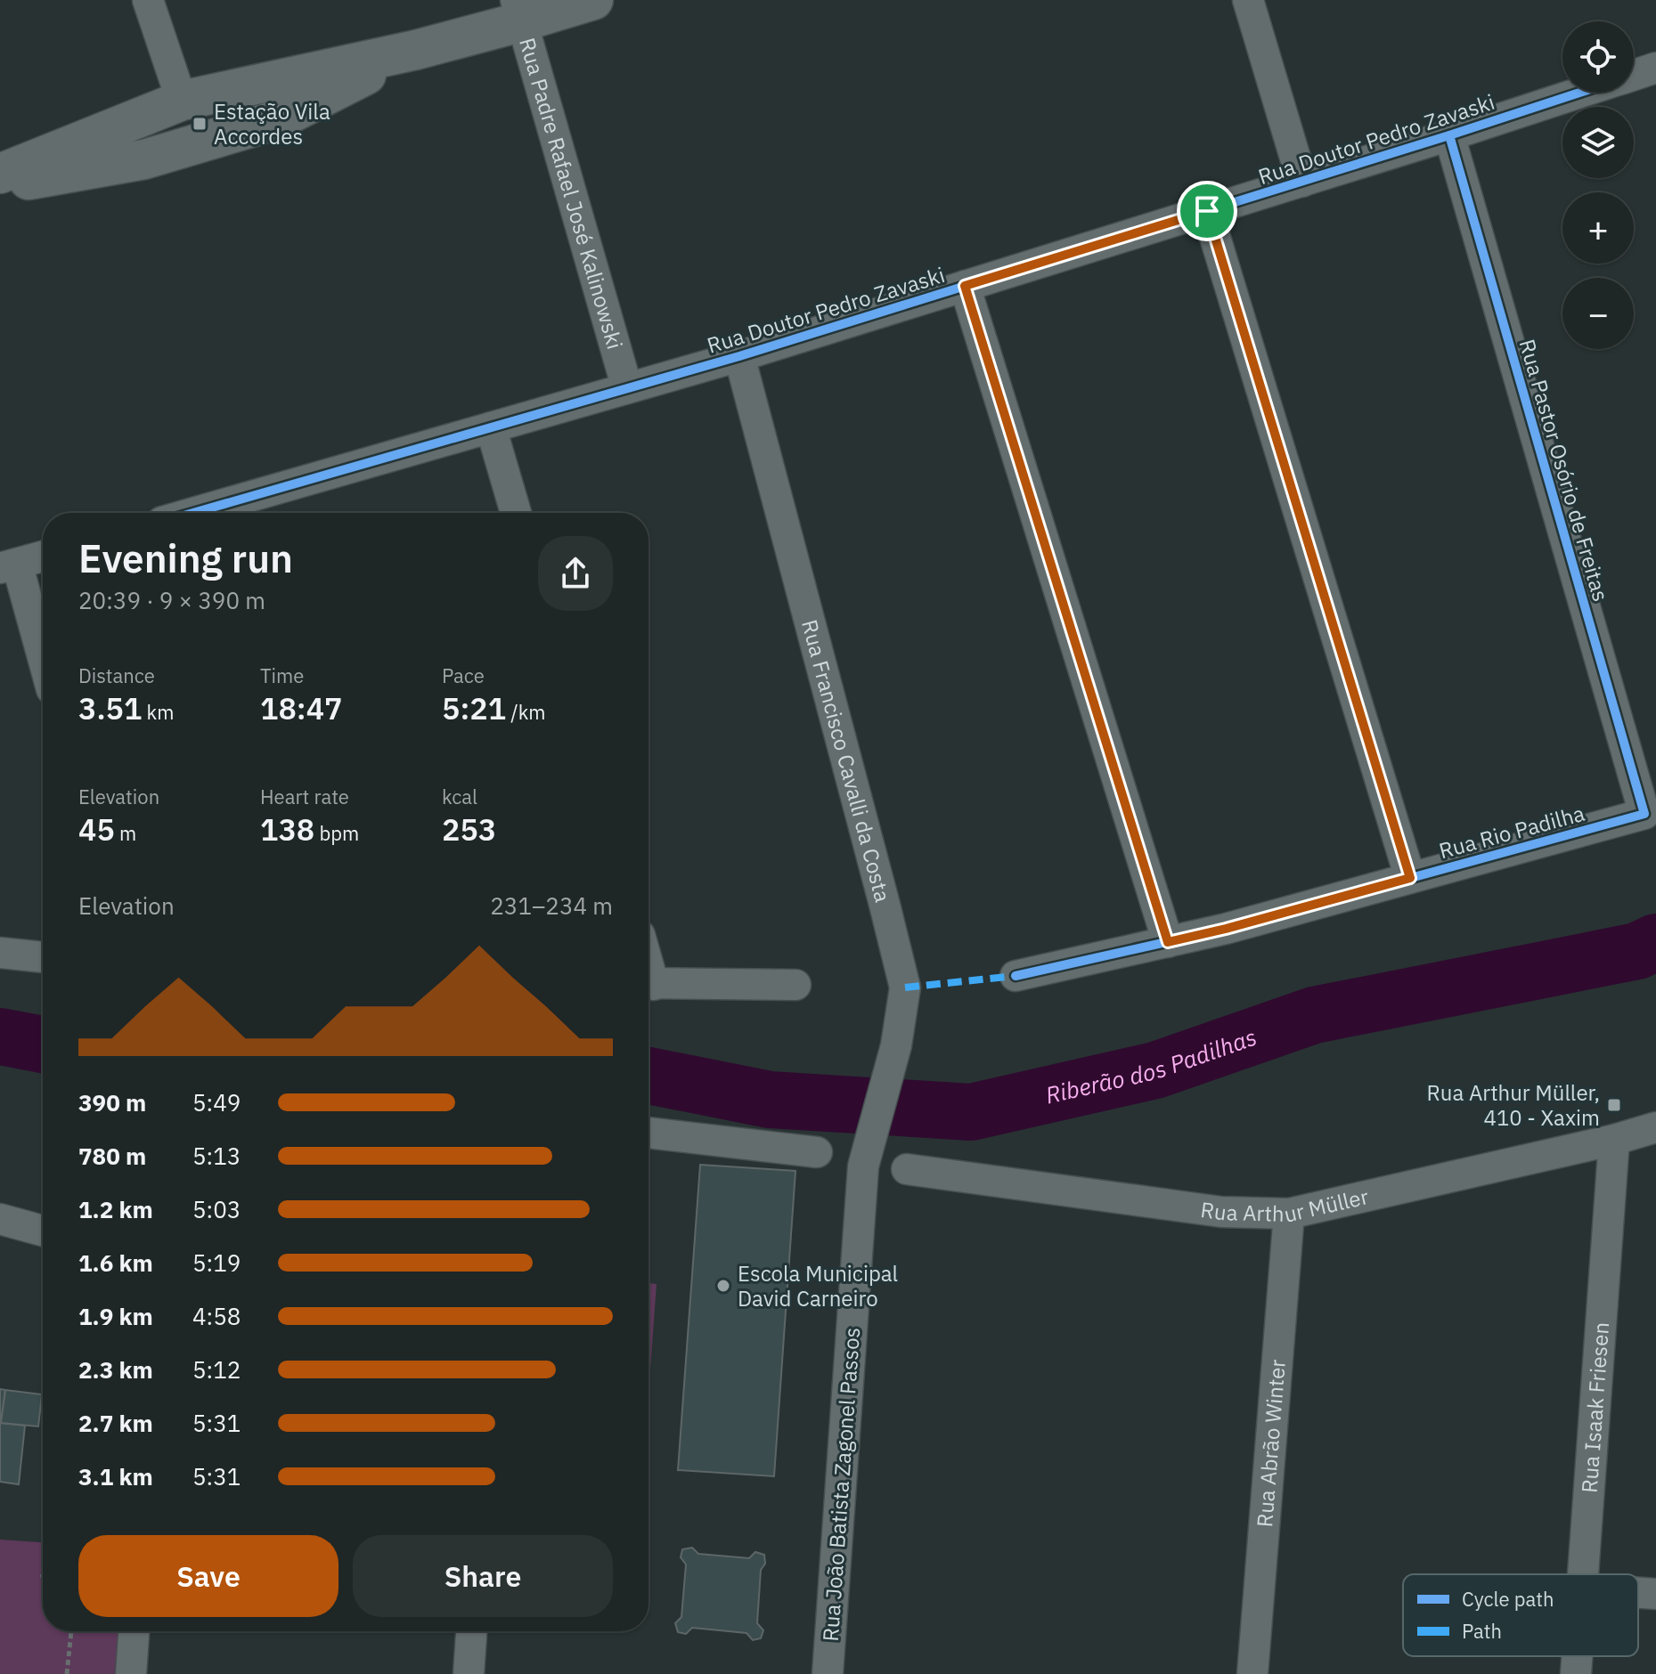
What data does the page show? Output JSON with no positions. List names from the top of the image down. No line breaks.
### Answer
{"streets":{"street":["Rua Doutor Pedro Zavaski","Rua Padre Rafael José Kalinowski","Rua Pastor Osório de Freitas","Rua Francisco Cavalli da Costa","Rua Rio Padilha","Rua Arthur Müller","Rua Isaak Friesen","Rua Abrão Winter","Rua João Batista Zagonel Passos"]},"crossings":[["Rua Doutor Pedro Zavaski","Rua Padre Rafael José Kalinowski"],["Rua Doutor Pedro Zavaski","Rua Pastor Osório de Freitas"],["Rua Doutor Pedro Zavaski","Rua Francisco Cavalli da Costa"],["Rua Pastor Osório de Freitas","Rua Rio Padilha"],["Rua Francisco Cavalli da Costa","Rua João Batista Zagonel Passos"],["Rua Arthur Müller","Rua Isaak Friesen"],["Rua Arthur Müller","Rua Abrão Winter"]],"water":["Riberão dos Padilhas"],"places":{"transit":["Estação Vila Accordes","Rua Arthur Müller, 410 - Xaxim"],"other":["Escola Municipal David Carneiro"]},"legend":["Cycle path","Path"],"page":{"map_buttons":["+","−"],"heading":["Evening run","20:39 · 9 × 390 m"],"stats":[["Distance","3.51 km"],["Time","18:47"],["Pace","5:21 /km"],["Elevation","45 m"],["Heart rate","138 bpm"],["kcal","253"]],"chart":["Elevation","231–234 m"],"list":[{"name":"390 m","note":"5:49"},{"name":"780 m","note":"5:13"},{"name":"1.2 km","note":"5:03"},{"name":"1.6 km","note":"5:19"},{"name":"1.9 km","note":"4:58"},{"name":"2.3 km","note":"5:12"},{"name":"2.7 km","note":"5:31"},{"name":"3.1 km","note":"5:31"}],"buttons":["Save","Share"]}}
